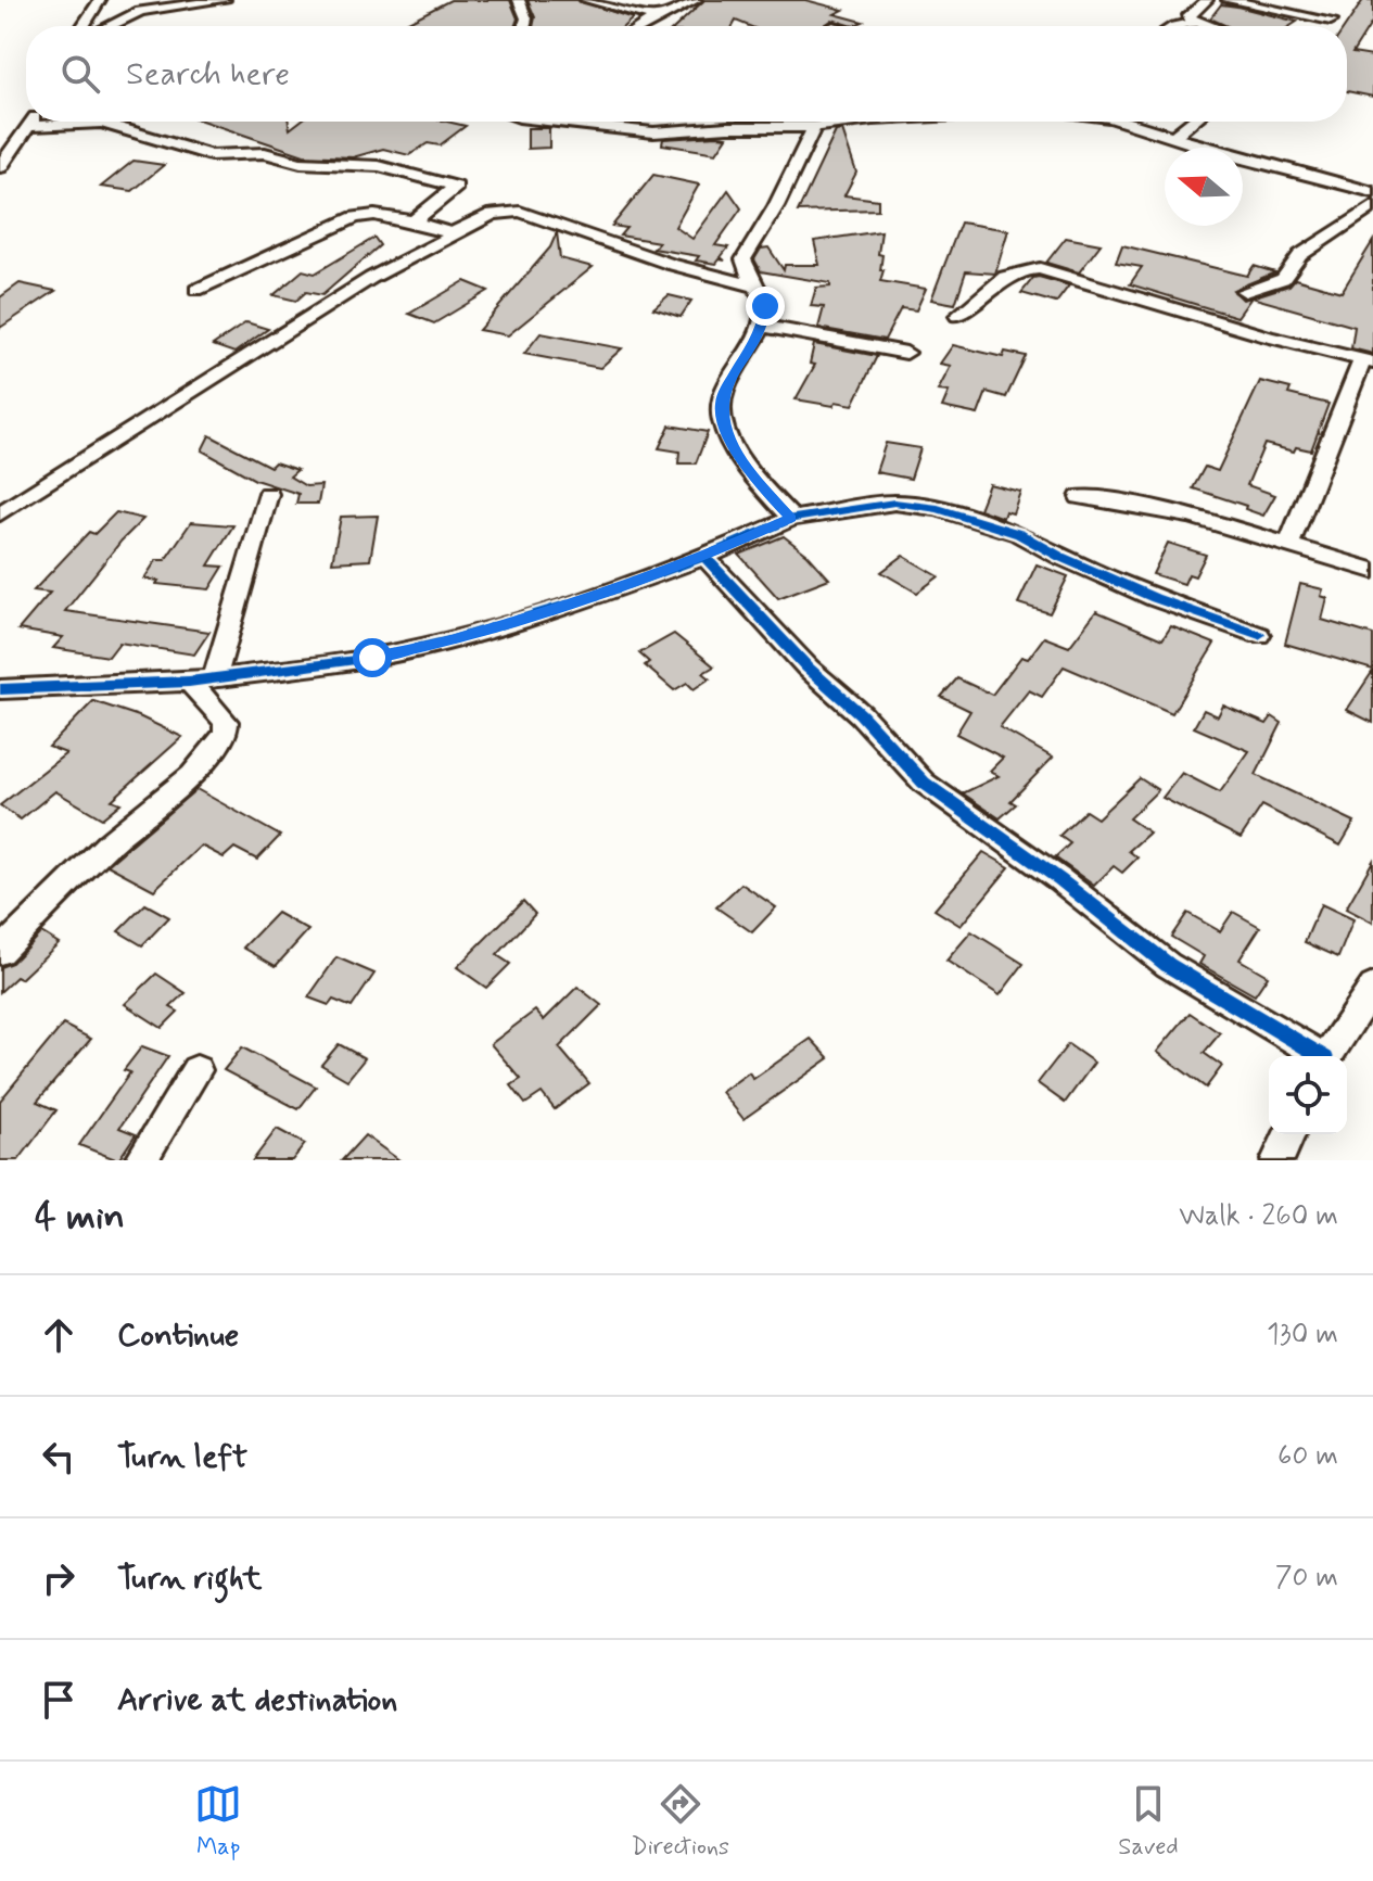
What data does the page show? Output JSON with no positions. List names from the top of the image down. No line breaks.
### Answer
{"north":"left","page":{"search":"Search here","heading":["4 min","Walk · 260 m"],"list":[["Continue","130 m"],["Turn left","60 m"],["Turn right","70 m"],"Arrive at destination"],"nav":["Map","Directions","Saved"]}}
